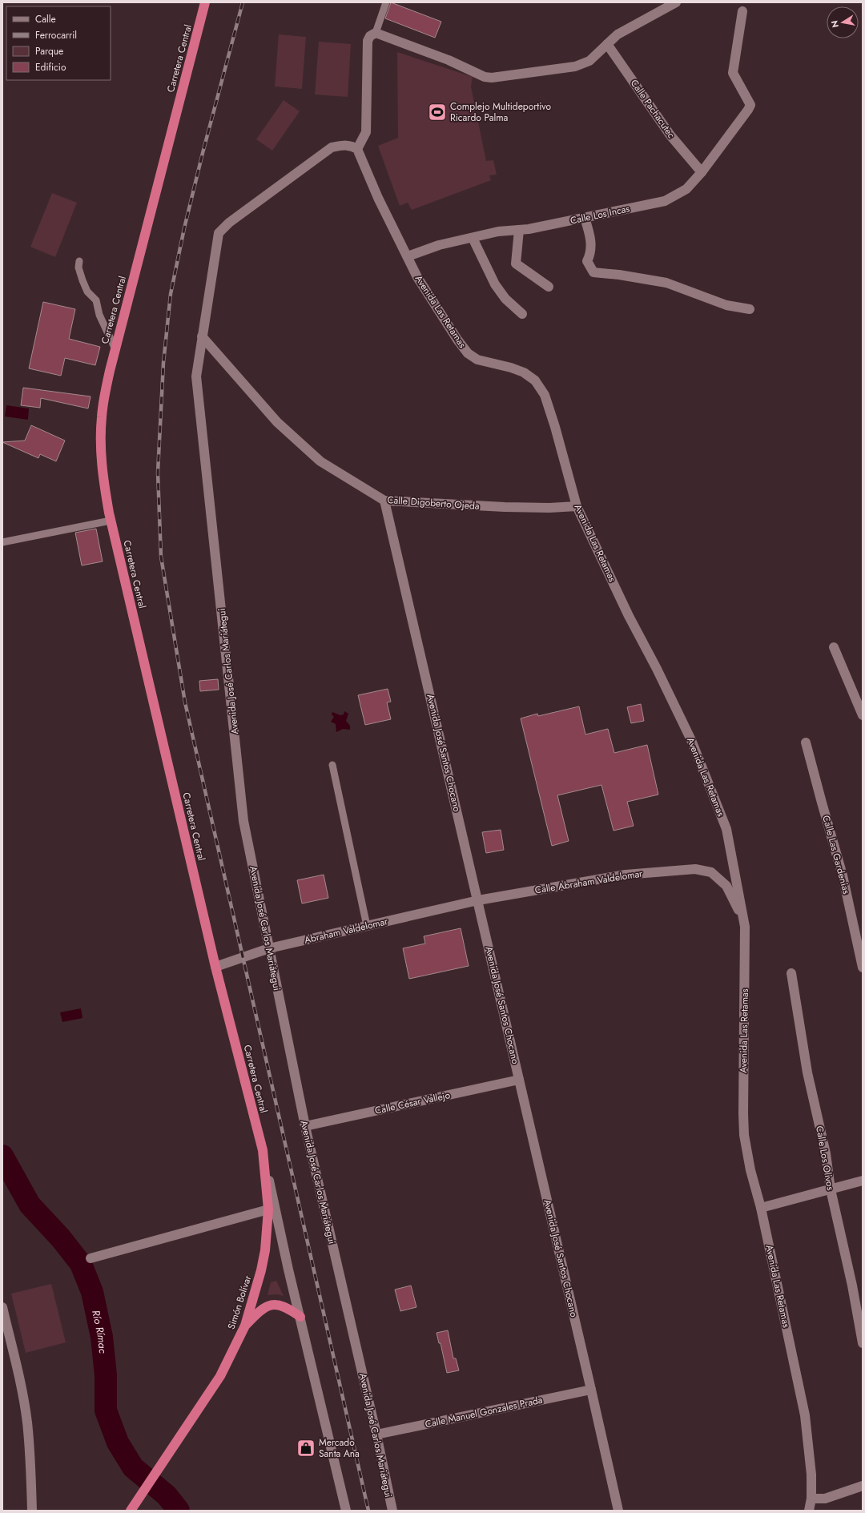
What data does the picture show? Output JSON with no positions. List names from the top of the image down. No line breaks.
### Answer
{"streets":{"highway":["Carretera Central","Simón Bolívar"],"street":["Calle Pachacutec","Calle Los Incas","Avenida Las Retamas","Calle Digoberto Ojeda","Avenida José Carlos Mariátegui","Avenida José Santos Chocano","Calle Las Gardenias","Calle Abraham Valdelomar","Abraham Valdelomar","Calle César Vallejo","Calle Los Olivos","Calle Manuel Gonzales Prada"]},"crossings":[["Carretera Central","Abraham Valdelomar"],["Carretera Central","Simón Bolívar"],["Calle Pachacutec","Calle Los Incas"],["Calle Los Incas","Avenida Las Retamas"],["Avenida Las Retamas","Calle Digoberto Ojeda"],["Avenida Las Retamas","Avenida José Carlos Mariátegui"],["Avenida Las Retamas","Calle Abraham Valdelomar"],["Calle Digoberto Ojeda","Avenida José Carlos Mariátegui"],["Calle Digoberto Ojeda","Avenida José Santos Chocano"],["Avenida José Carlos Mariátegui","Abraham Valdelomar"],["Avenida José Carlos Mariátegui","Calle César Vallejo"],["Avenida José Carlos Mariátegui","Calle Manuel Gonzales Prada"],["Avenida José Santos Chocano","Calle Abraham Valdelomar"],["Avenida José Santos Chocano","Abraham Valdelomar"],["Avenida José Santos Chocano","Calle César Vallejo"],["Avenida José Santos Chocano","Calle Manuel Gonzales Prada"],["Calle Abraham Valdelomar","Abraham Valdelomar"]],"water":["Río Rímac"],"places":{"sports":["Complejo Multideportivo Ricardo Palma"],"shop":["Mercado Santa Ana"]},"legend":["Calle","Ferrocarril","Parque","Edificio"],"north":"left"}
